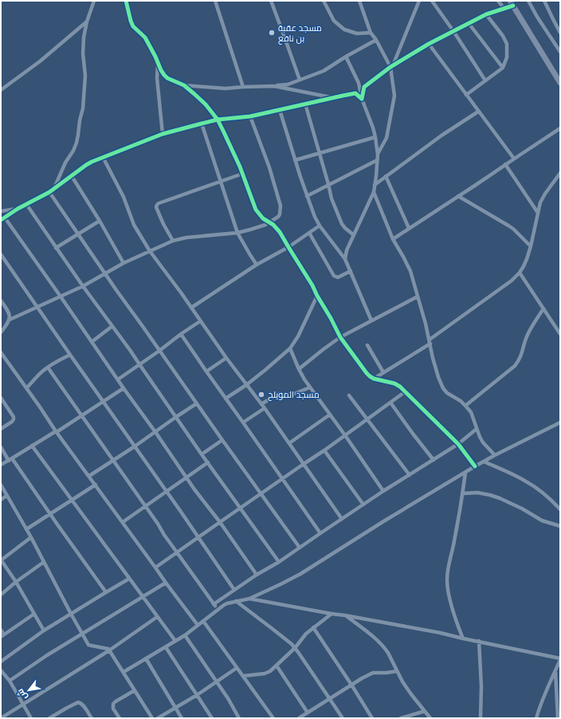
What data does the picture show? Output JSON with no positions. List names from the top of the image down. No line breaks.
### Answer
{"places":["مسجد عقبة بن نافع","مسجد المويلح"],"north":"bottom left"}
